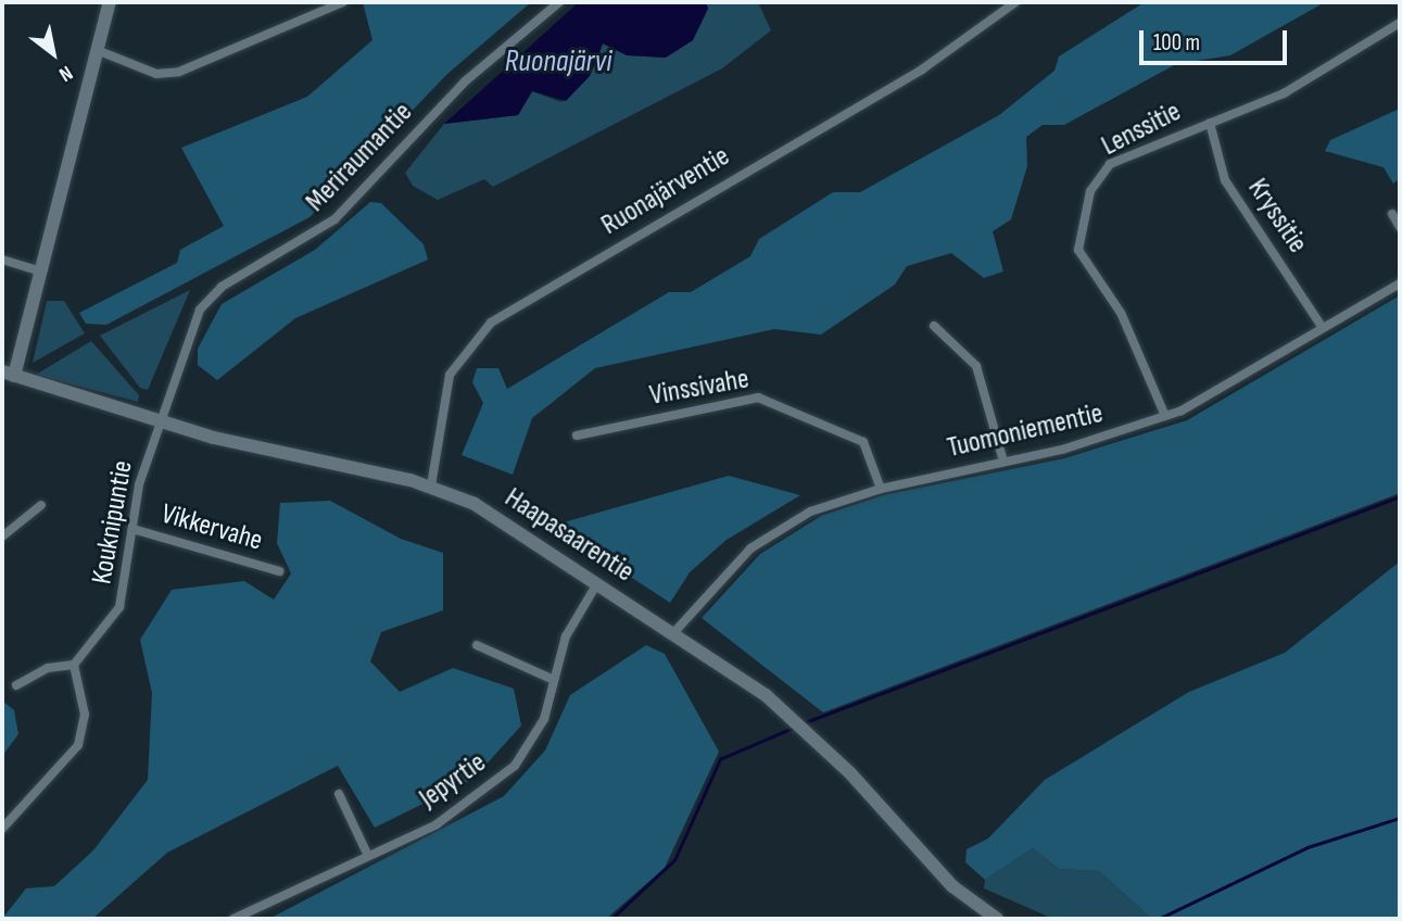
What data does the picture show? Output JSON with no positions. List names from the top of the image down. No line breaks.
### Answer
{"streets":{"main road":["Haapasaarentie"],"street":["Lenssitie","Meriraumantie","Ruonajärventie","Kryssitie","Vinssivahe","Tuomoniementie","Kouknipuntie","Vikkervahe","Jepyrtie"]},"crossings":[["Lenssitie","Kryssitie"],["Lenssitie","Tuomoniementie"],["Meriraumantie","Kouknipuntie"],["Meriraumantie","Haapasaarentie"],["Ruonajärventie","Haapasaarentie"],["Kryssitie","Tuomoniementie"],["Vinssivahe","Tuomoniementie"],["Tuomoniementie","Haapasaarentie"],["Kouknipuntie","Vikkervahe"],["Kouknipuntie","Haapasaarentie"],["Haapasaarentie","Jepyrtie"]],"water":["Ruonajärvi"],"scale_bar":"100 m","north":"bottom right"}
